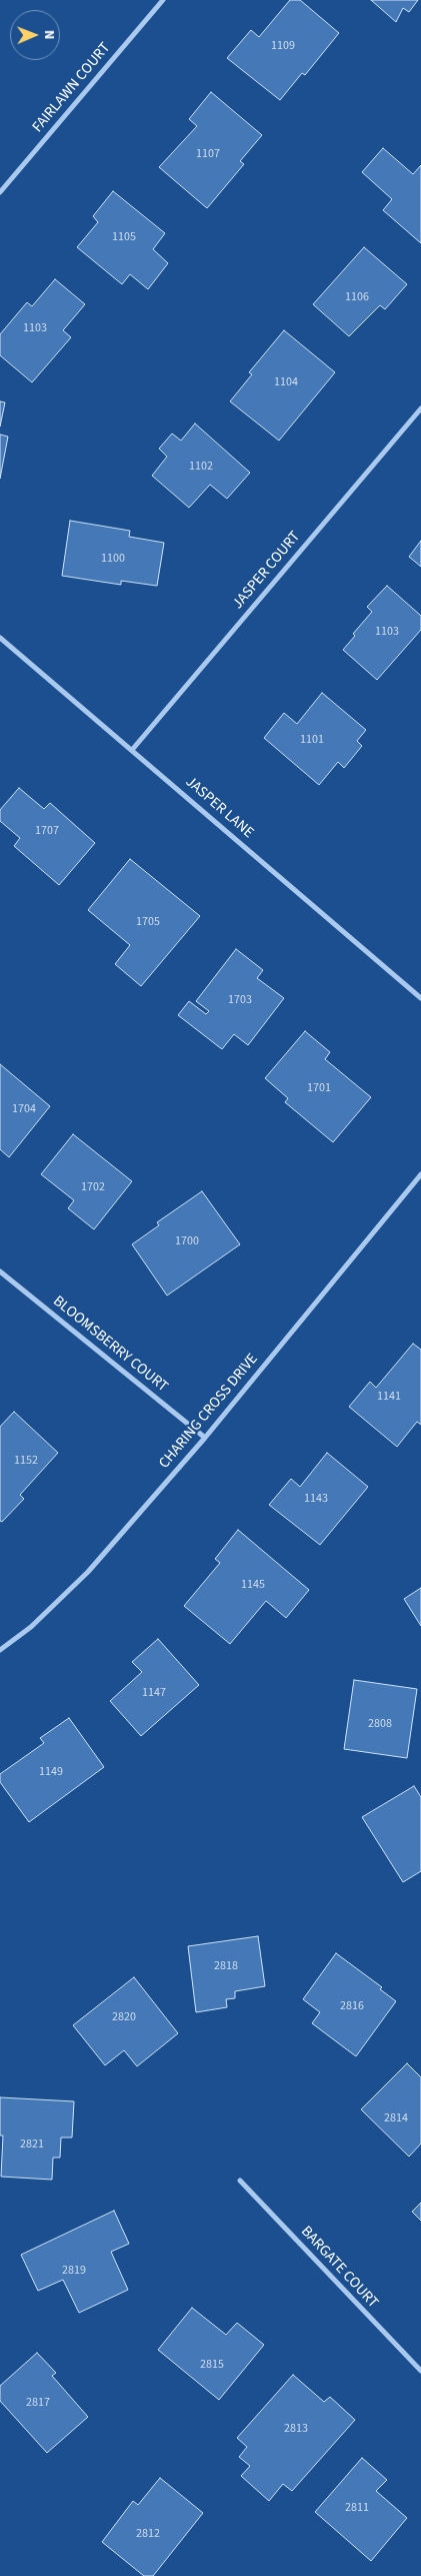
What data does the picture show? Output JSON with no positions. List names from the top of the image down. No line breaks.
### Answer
{"streets":{"street":["FAIRLAWN COURT","JASPER COURT","JASPER LANE","BLOOMSBERRY COURT","CHARING CROSS DRIVE","BARGATE COURT"]},"crossings":[["JASPER COURT","JASPER LANE"],["BLOOMSBERRY COURT","CHARING CROSS DRIVE"]],"house_numbers":["1109","1107","1105","1106","1103","1104","1102","1100","1103","1101","1707","1705","1703","1701","1704","1702","1700","1141","1152","1143","1145","1147","2808","1149","2818","2816","2820","2814","2821","2819","2815","2817","2813","2811","2812"],"north":"right"}
